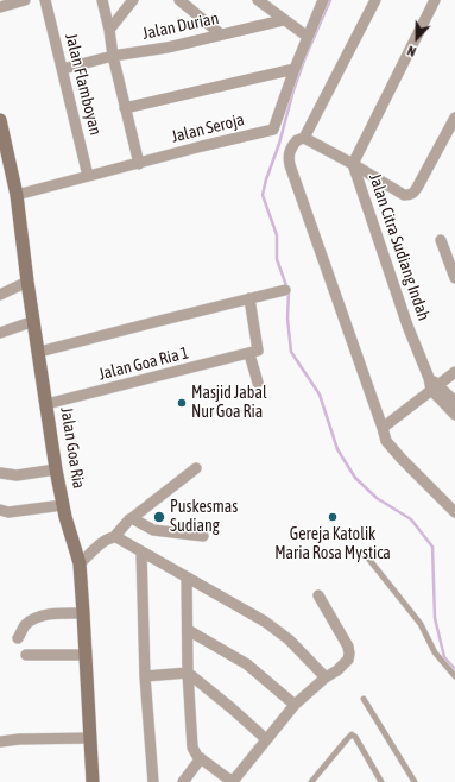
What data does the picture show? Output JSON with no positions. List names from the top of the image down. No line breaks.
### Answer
{"streets":{"main road":["Jalan Goa Ria"],"street":["Jalan Durian","Jalan Flamboyan","Jalan Seroja","Jalan Citra Sudiang Indah","Jalan Goa Ria 1"]},"crossings":[["Jalan Durian","Jalan Flamboyan"],["Jalan Flamboyan","Jalan Seroja"],["Jalan Seroja","Jalan Goa Ria"],["Jalan Goa Ria 1","Jalan Goa Ria"]],"places":["Masjid Jabal Nur Goa Ria","Puskesmas Sudiang","Gereja Katolik Maria Rosa Mystica"],"north":"bottom"}
